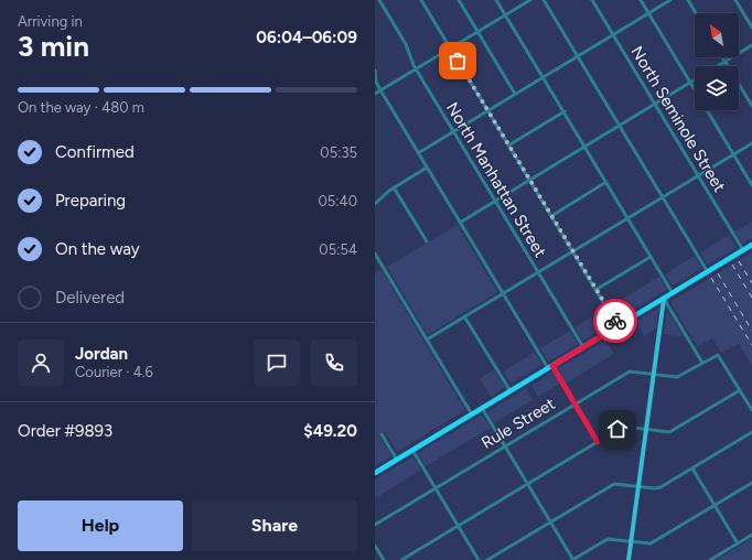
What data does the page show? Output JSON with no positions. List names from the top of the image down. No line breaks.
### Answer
{"streets":{"street":["North Seminole Street","North Manhattan Street","Rule Street"]},"north":"top left","page":{"heading":["3 min","Arriving in","06:04–06:09"],"panel":["Jordan","Courier · 4.6","Order #9893","$49.20"],"bar":"On the way · 480 m","list":[["Confirmed","05:35"],["Preparing","05:40"],["On the way","05:54"],"Delivered"],"buttons":["Help","Share"]}}
